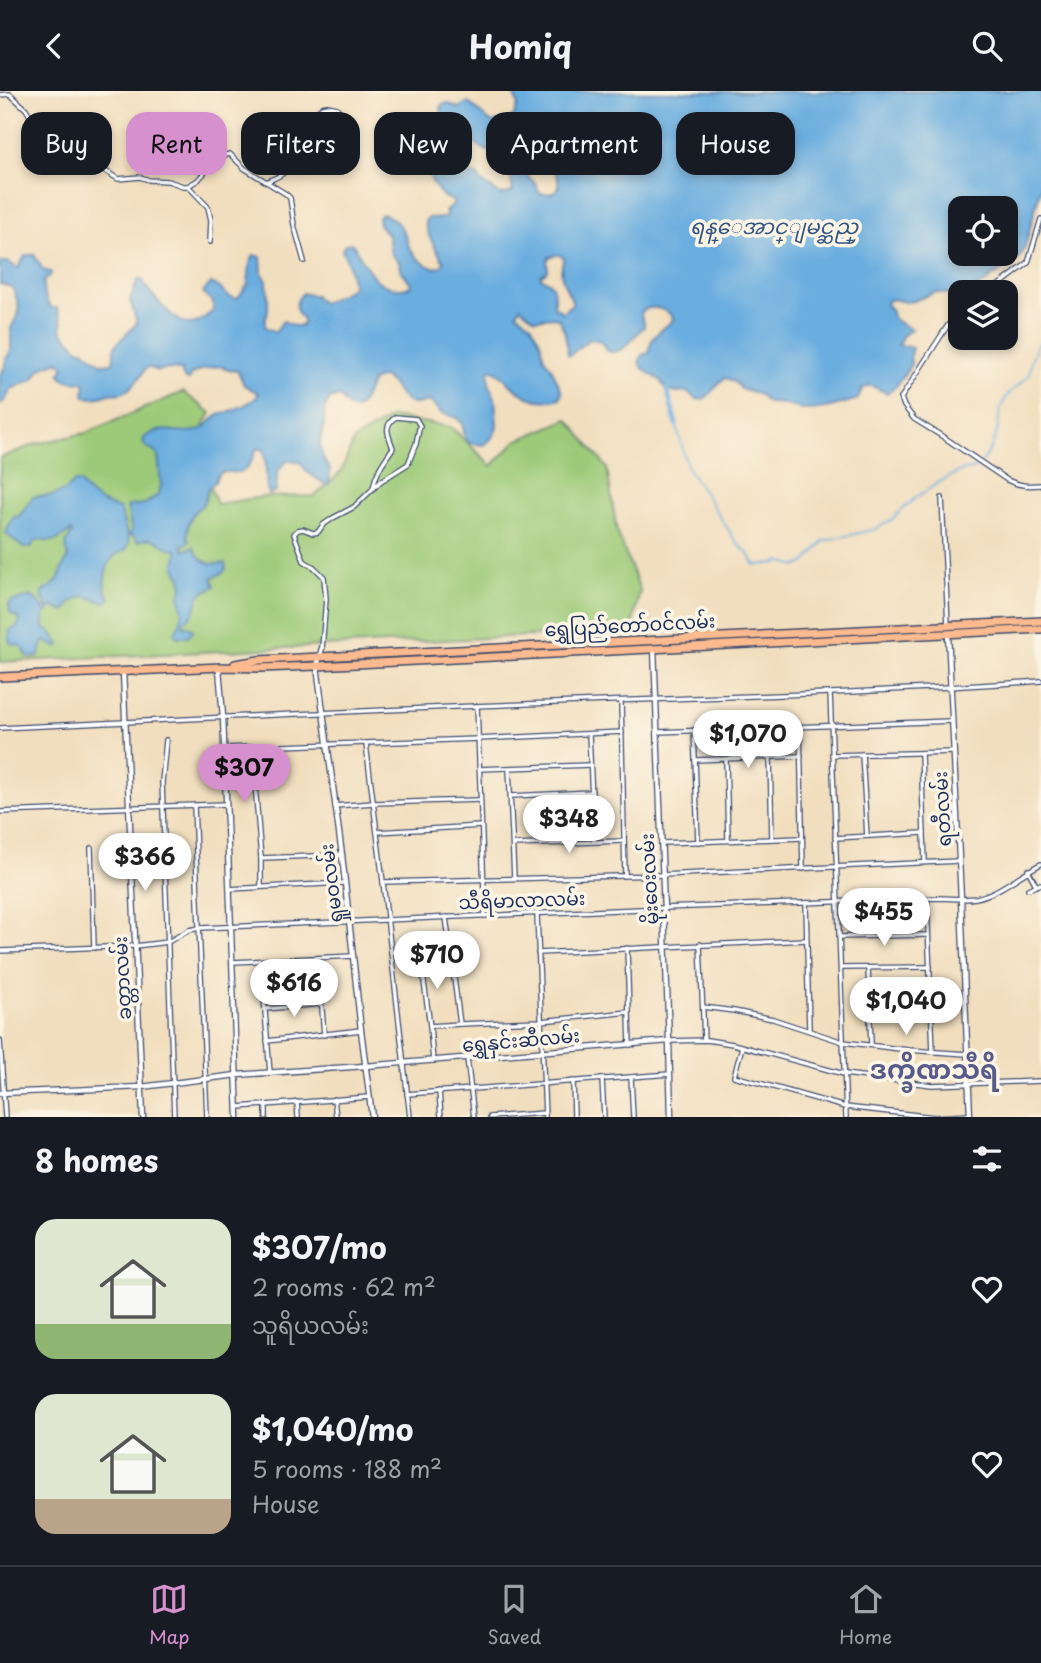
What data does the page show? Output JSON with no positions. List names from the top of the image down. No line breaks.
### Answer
{"streets":{"main road":["ရွှေပြည်တော်ဝင်လမ်း"],"street":["ရတီလမ်း","မိုးဝေးလမ်း","ရှုမဝလမ်း","သီရိမာလာလမ်း","ခတ္တာလမ်း","ရွှေနှင်းဆီလမ်း"]},"crossings":[["ရွှေပြည်တော်ဝင်လမ်း","ရတီလမ်း"],["ရွှေပြည်တော်ဝင်လမ်း","မိုးဝေးလမ်း"],["ရွှေပြည်တော်ဝင်လမ်း","ရှုမဝလမ်း"],["ရွှေပြည်တော်ဝင်လမ်း","ခတ္တာလမ်း"],["ရတီလမ်း","သီရိမာလာလမ်း"],["ရတီလမ်း","ရွှေနှင်းဆီလမ်း"],["မိုးဝေးလမ်း","သီရိမာလာလမ်း"],["မိုးဝေးလမ်း","ရွှေနှင်းဆီလမ်း"],["ရှုမဝလမ်း","သီရိမာလာလမ်း"],["ရှုမဝလမ်း","ရွှေနှင်းဆီလမ်း"],["သီရိမာလာလမ်း","ခတ္တာလမ်း"],["ခတ္တာလမ်း","ရွှေနှင်းဆီလမ်း"]],"districts":["ဒက္ခိဏသီရိ"],"water":["ရန္ေအာင္ျမင္ဆည္"],"page":{"header":"Homiq","chip":["Buy","Rent","Filters","New","Apartment","House"],"price":["$1,070","$307","$348","$366","$455","$710","$616","$1,040"],"heading":"8 homes","list":[{"name":"$307/mo","note":"2 rooms · 62 m² · သူရိယလမ်း"},{"name":"$1,040/mo","note":"5 rooms · 188 m² · House"}],"tabs":["Map","Saved","Home"]}}
